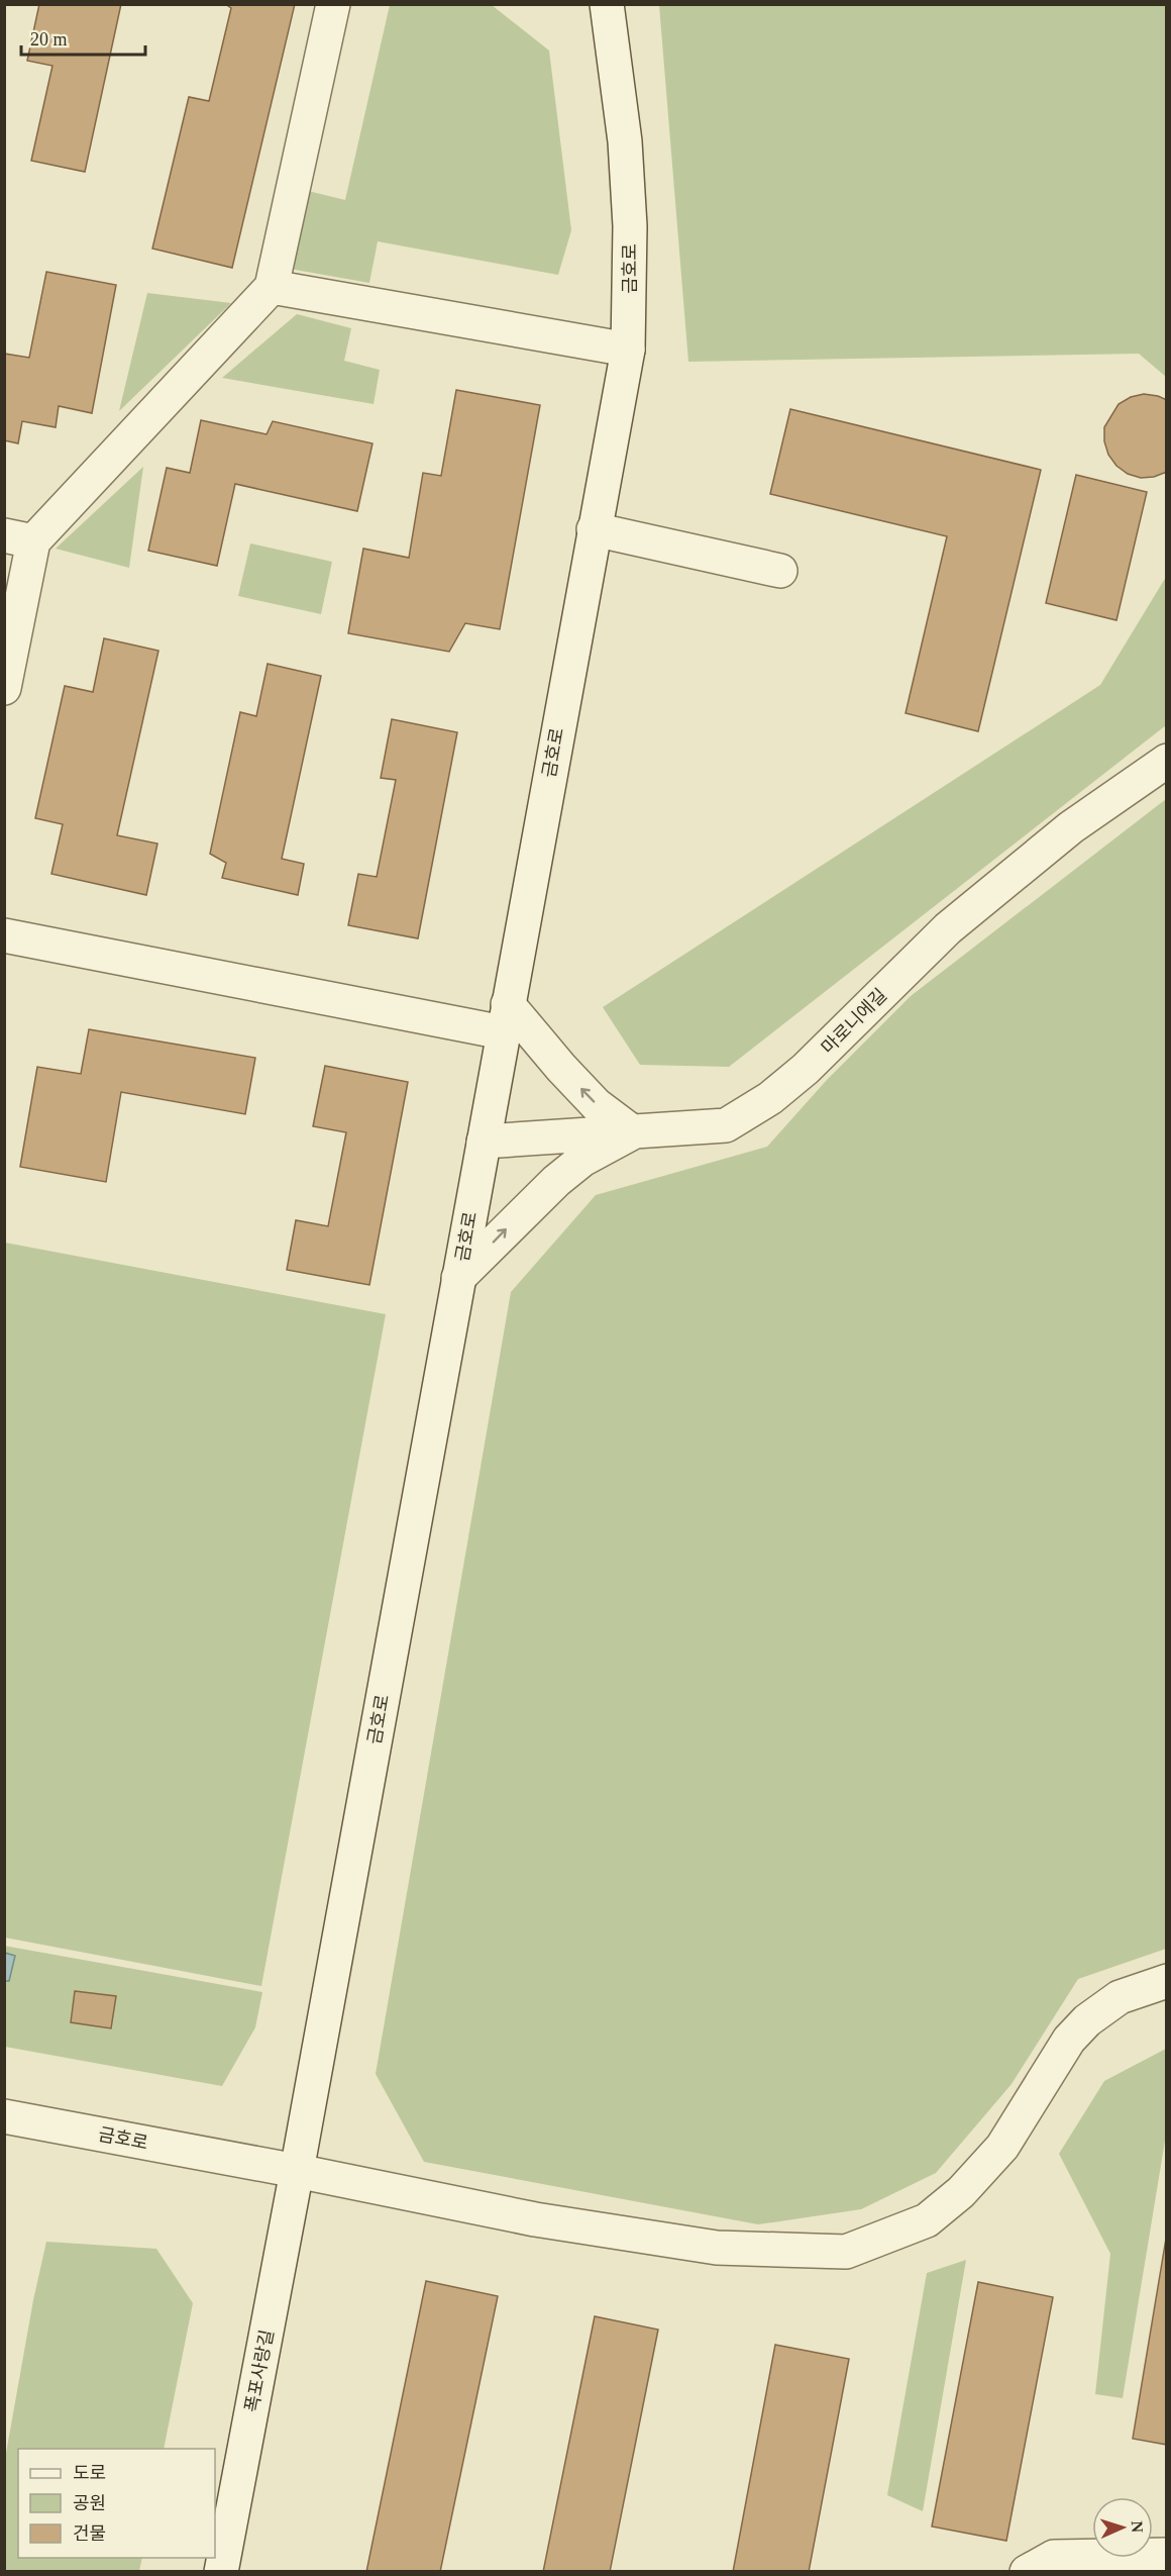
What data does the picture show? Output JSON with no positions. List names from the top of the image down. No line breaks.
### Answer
{"streets":{"street":["금호로","마로니에길","폭포사랑길"]},"crossings":[["금호로","마로니에길"],["금호로","폭포사랑길"]],"legend":["도로","공원","건물"],"scale_bar":"20 m","north":"right"}
